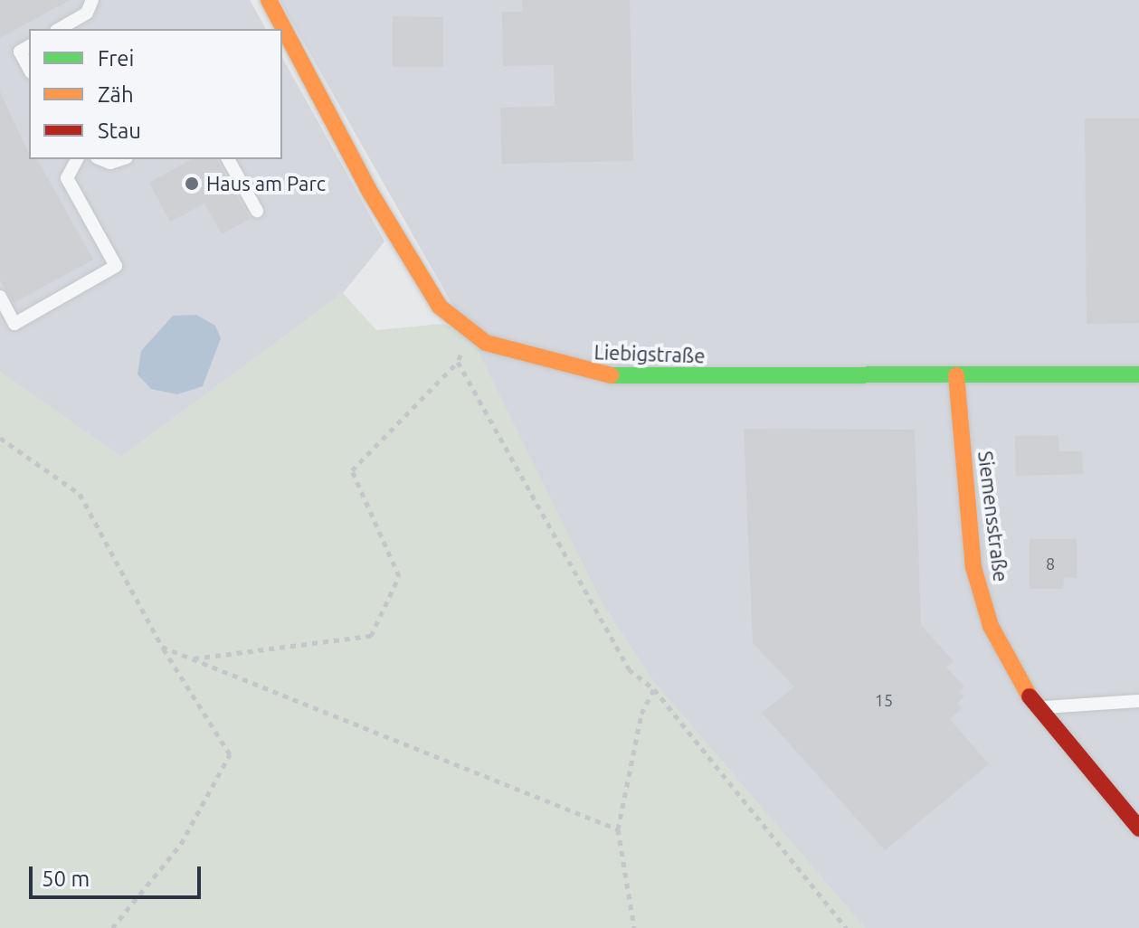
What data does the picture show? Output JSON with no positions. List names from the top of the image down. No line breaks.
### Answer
{"streets":{"street":["Liebigstraße","Siemensstraße"]},"crossings":[["Liebigstraße","Siemensstraße"]],"places":["Haus am Parc"],"house_numbers":["8","15"],"legend":["Frei","Zäh","Stau"],"scale_bar":"50 m"}
